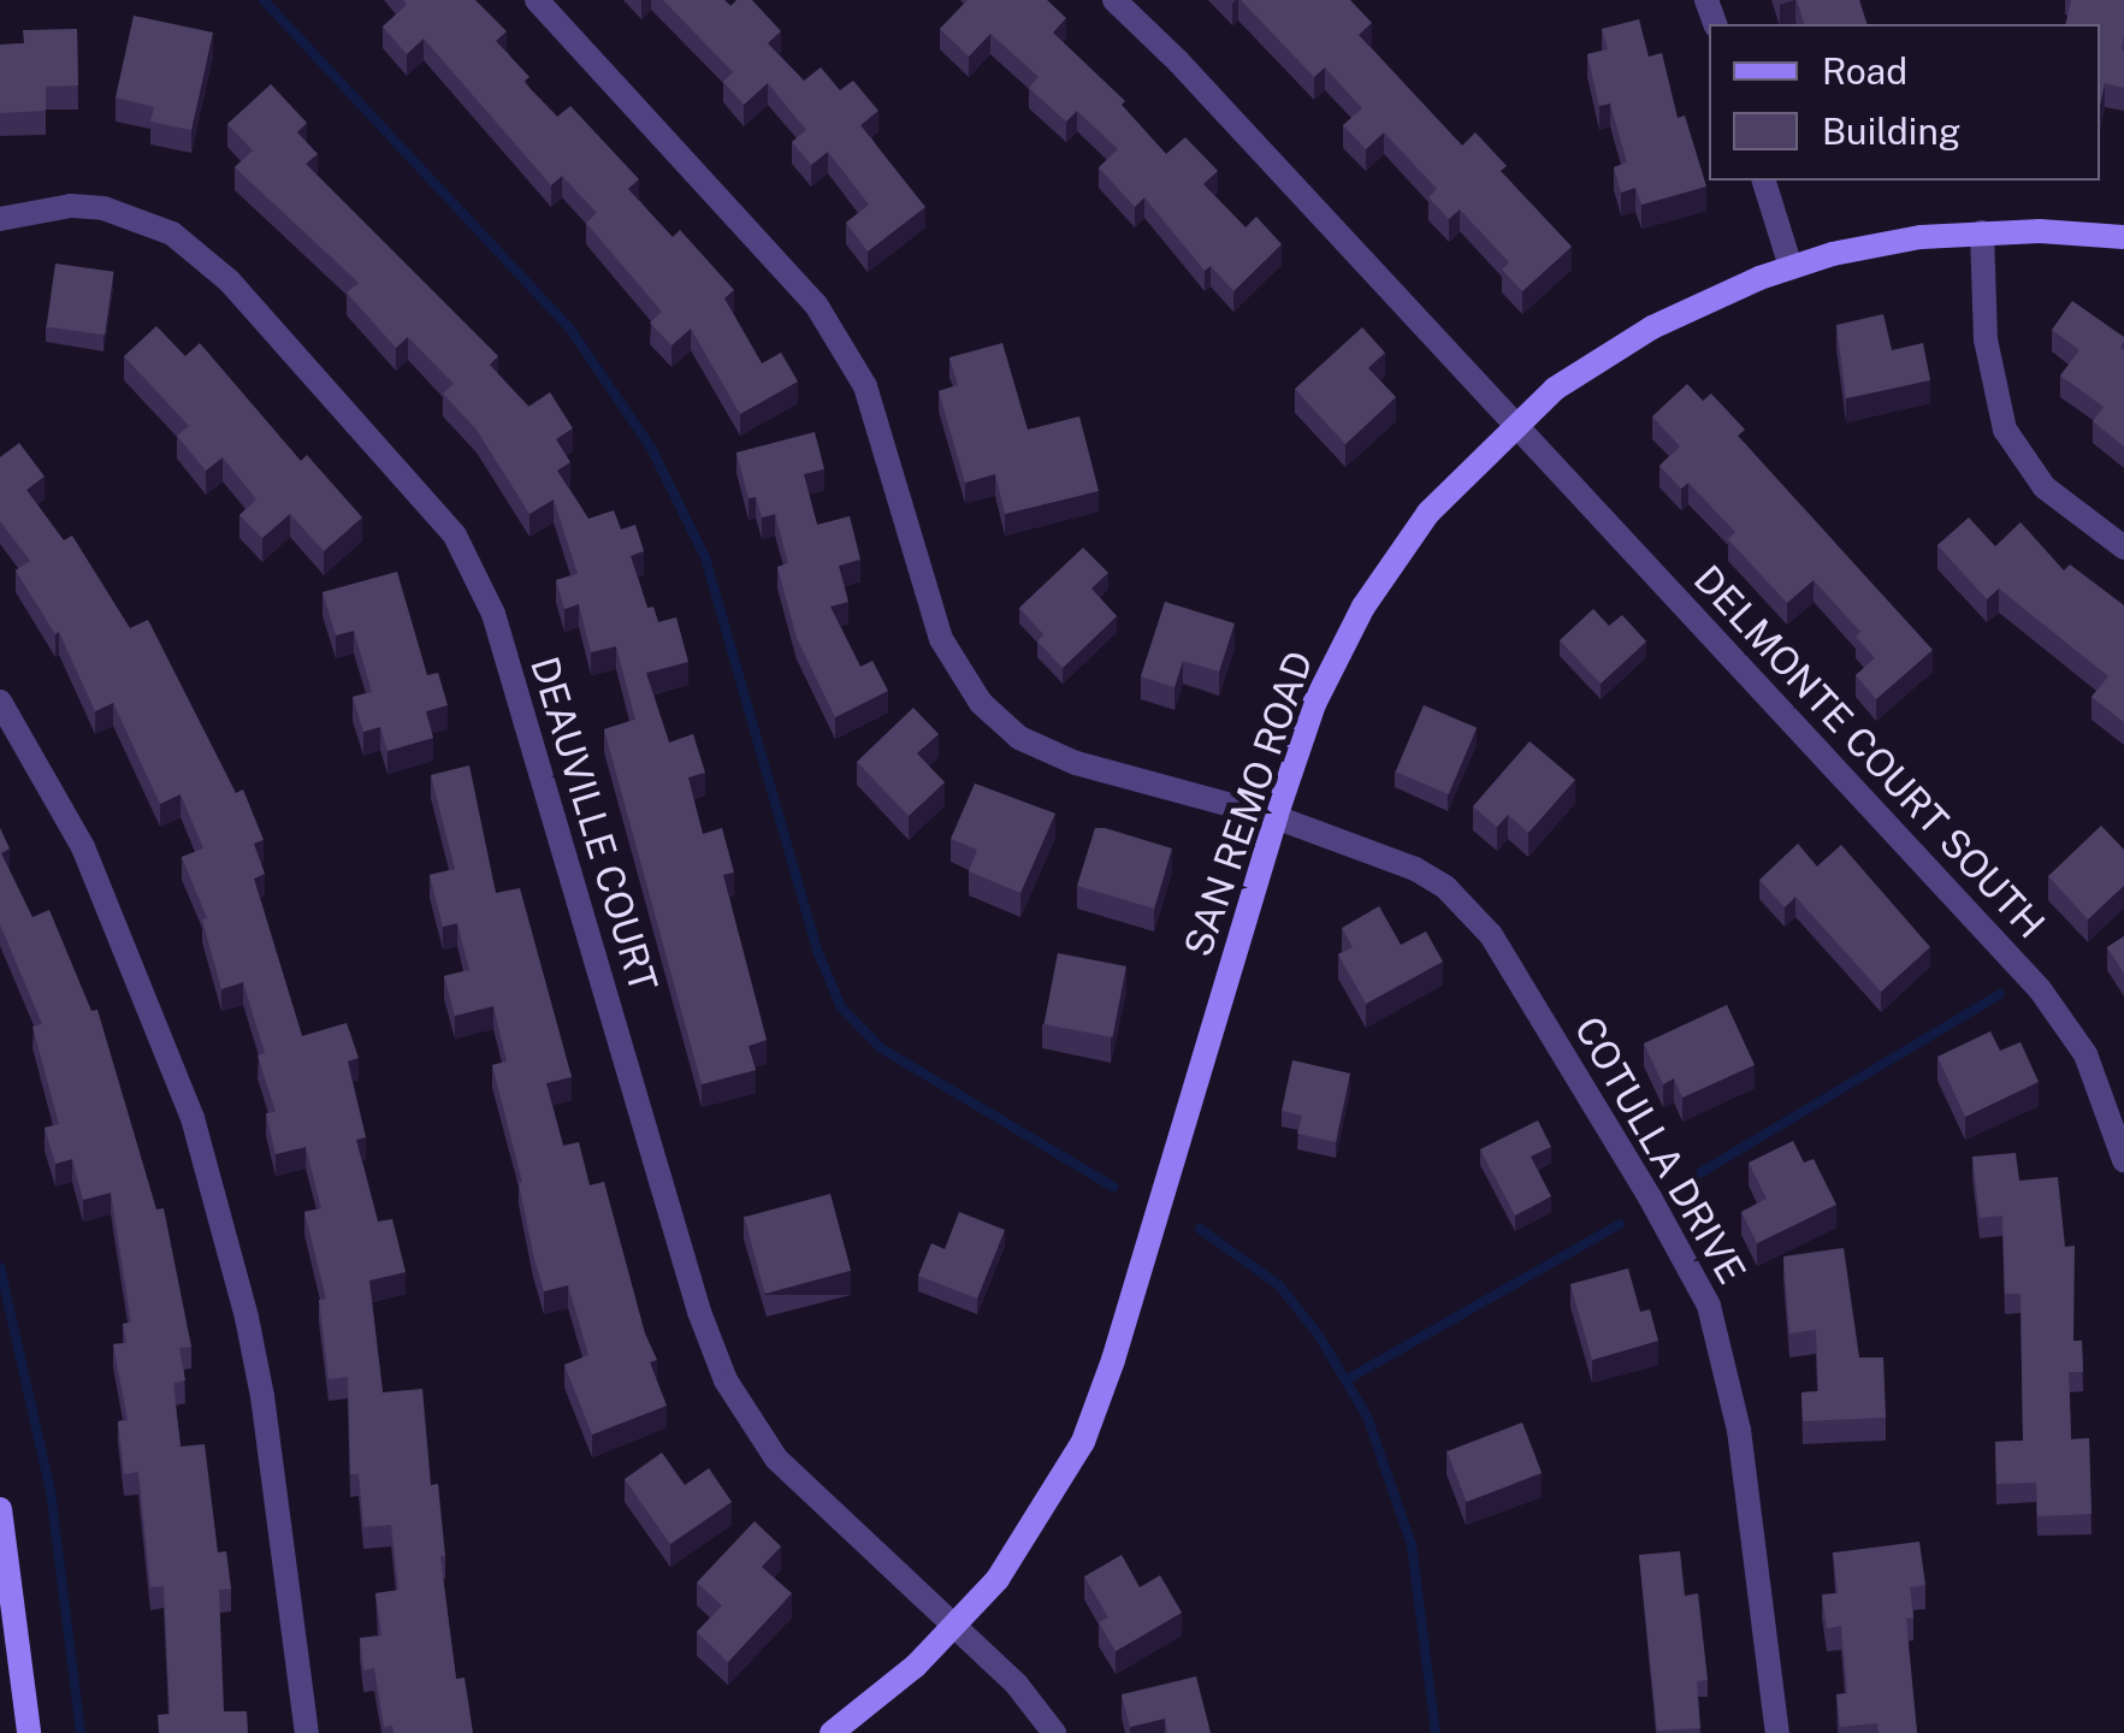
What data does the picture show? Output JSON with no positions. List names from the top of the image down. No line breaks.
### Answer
{"streets":{"street":["DELMONTE COURT SOUTH","SAN REMO ROAD","DEAUVILLE COURT","COTULLA DRIVE"]},"crossings":[["DELMONTE COURT SOUTH","SAN REMO ROAD"],["SAN REMO ROAD","DEAUVILLE COURT"],["SAN REMO ROAD","COTULLA DRIVE"]],"legend":["Road","Building"]}
